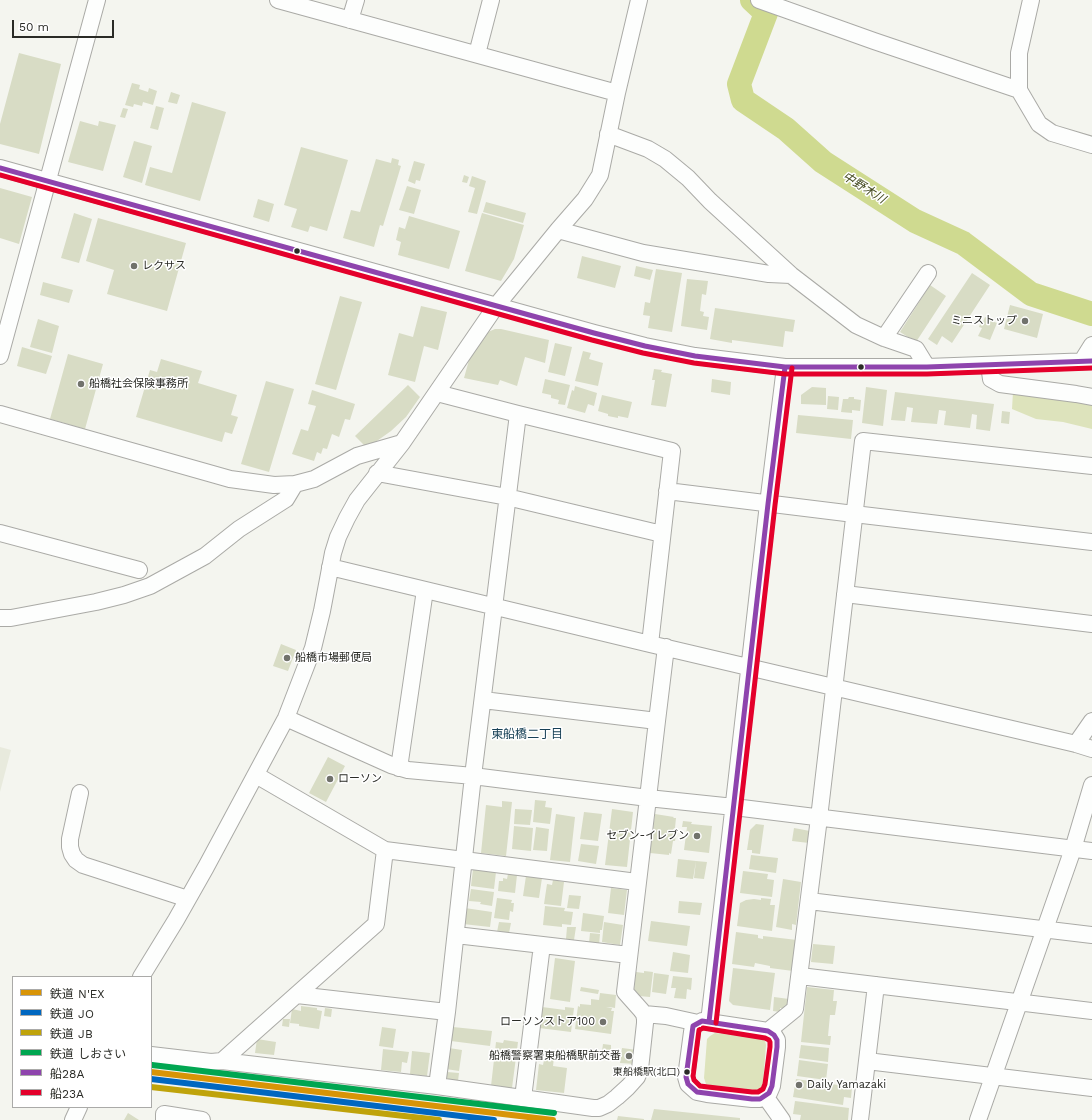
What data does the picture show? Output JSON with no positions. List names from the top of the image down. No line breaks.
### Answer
{"districts":["東船橋二丁目"],"water":["中野木川"],"places":["レクサス","ミニストップ","船橋社会保険事務所","船橋市場郵便局","ローソン","セブン-イレブン","ローソンストア100","船橋警察署東船橋駅前交番","東船橋駅(北口)","Daily Yamazaki"],"lines":["transit line 船28A","transit line 船23A","rail line しおさい","rail line N'EX","rail line JO","rail line JB"],"legend":["鉄道 N'EX","鉄道 JO","鉄道 JB","鉄道 しおさい","船28A","船23A"],"scale_bar":"50 m"}
